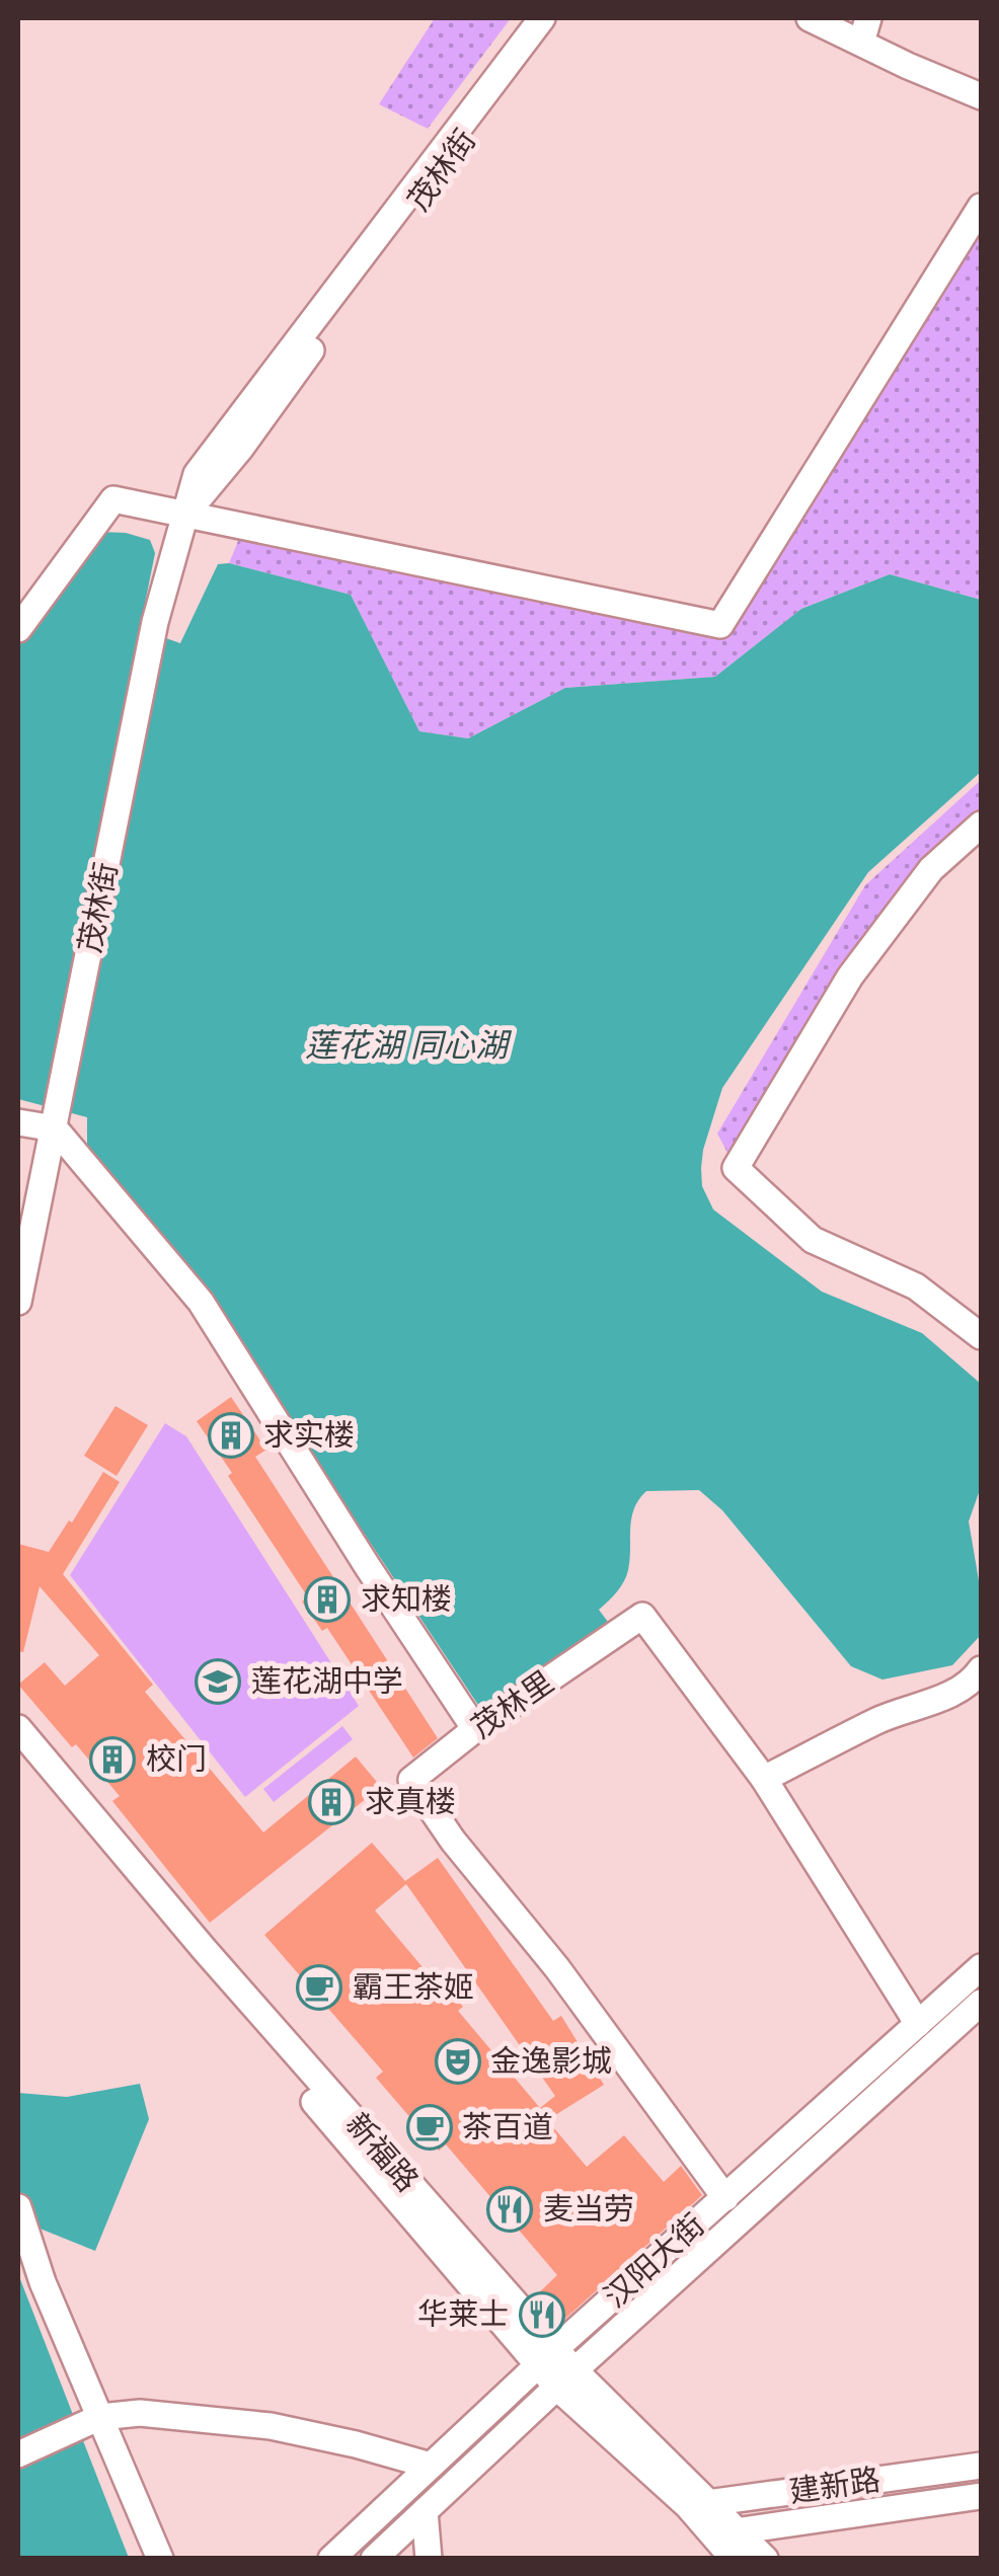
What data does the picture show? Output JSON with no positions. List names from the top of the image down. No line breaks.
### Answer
{"streets":{"street":["茂林街","茂林里","新福路","汉阳大街","建新路"]},"crossings":[["茂林里","汉阳大街"],["新福路","汉阳大街"],["新福路","建新路"]],"water":["莲花湖 同心湖"],"places":{"building":["求实楼","求知楼","校门","求真楼"],"school or university":["莲花湖中学"],"cafe":["霸王茶姬","茶百道"],"theatre":["金逸影城"],"restaurant":["麦当劳","华莱士"]}}
